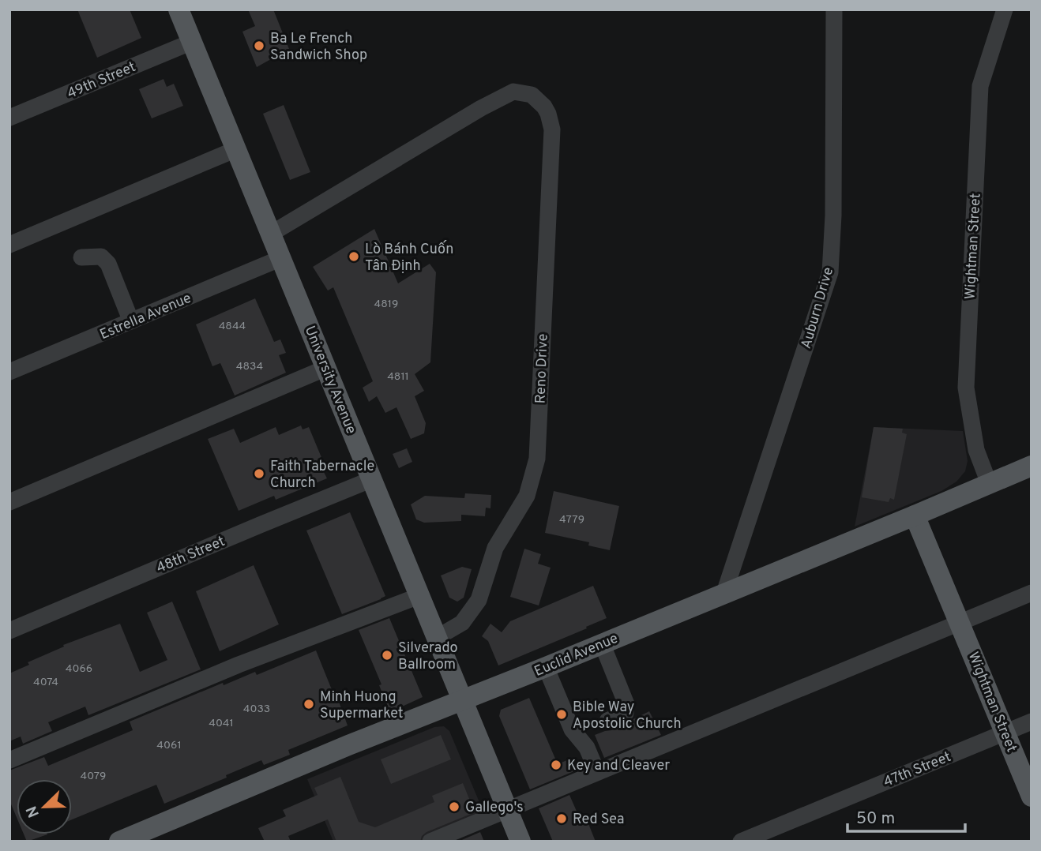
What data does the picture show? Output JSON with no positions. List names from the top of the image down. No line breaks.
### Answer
{"streets":{"main road":["Wightman Street","University Avenue","Euclid Avenue"],"street":["49th Street","Auburn Drive","Estrella Avenue","Reno Drive","48th Street","47th Street"]},"crossings":[["49th Street","University Avenue"],["Wightman Street","Euclid Avenue"],["Wightman Street","47th Street"],["Auburn Drive","Euclid Avenue"],["Estrella Avenue","University Avenue"],["Reno Drive","University Avenue"],["University Avenue","48th Street"],["University Avenue","Euclid Avenue"]],"places":["Ba Le French Sandwich Shop","Lò Bánh Cuốn Tân Định","Faith Tabernacle Church","Silverado Ballroom","Minh Huong Supermarket","Bible Way Apostolic Church","Key and Cleaver","Gallego's","Red Sea"],"house_numbers":["4819","4844","4834","4811","4779","4066","4074","4033","4041","4061","4079"],"scale_bar":"50 m","north":"bottom left"}
